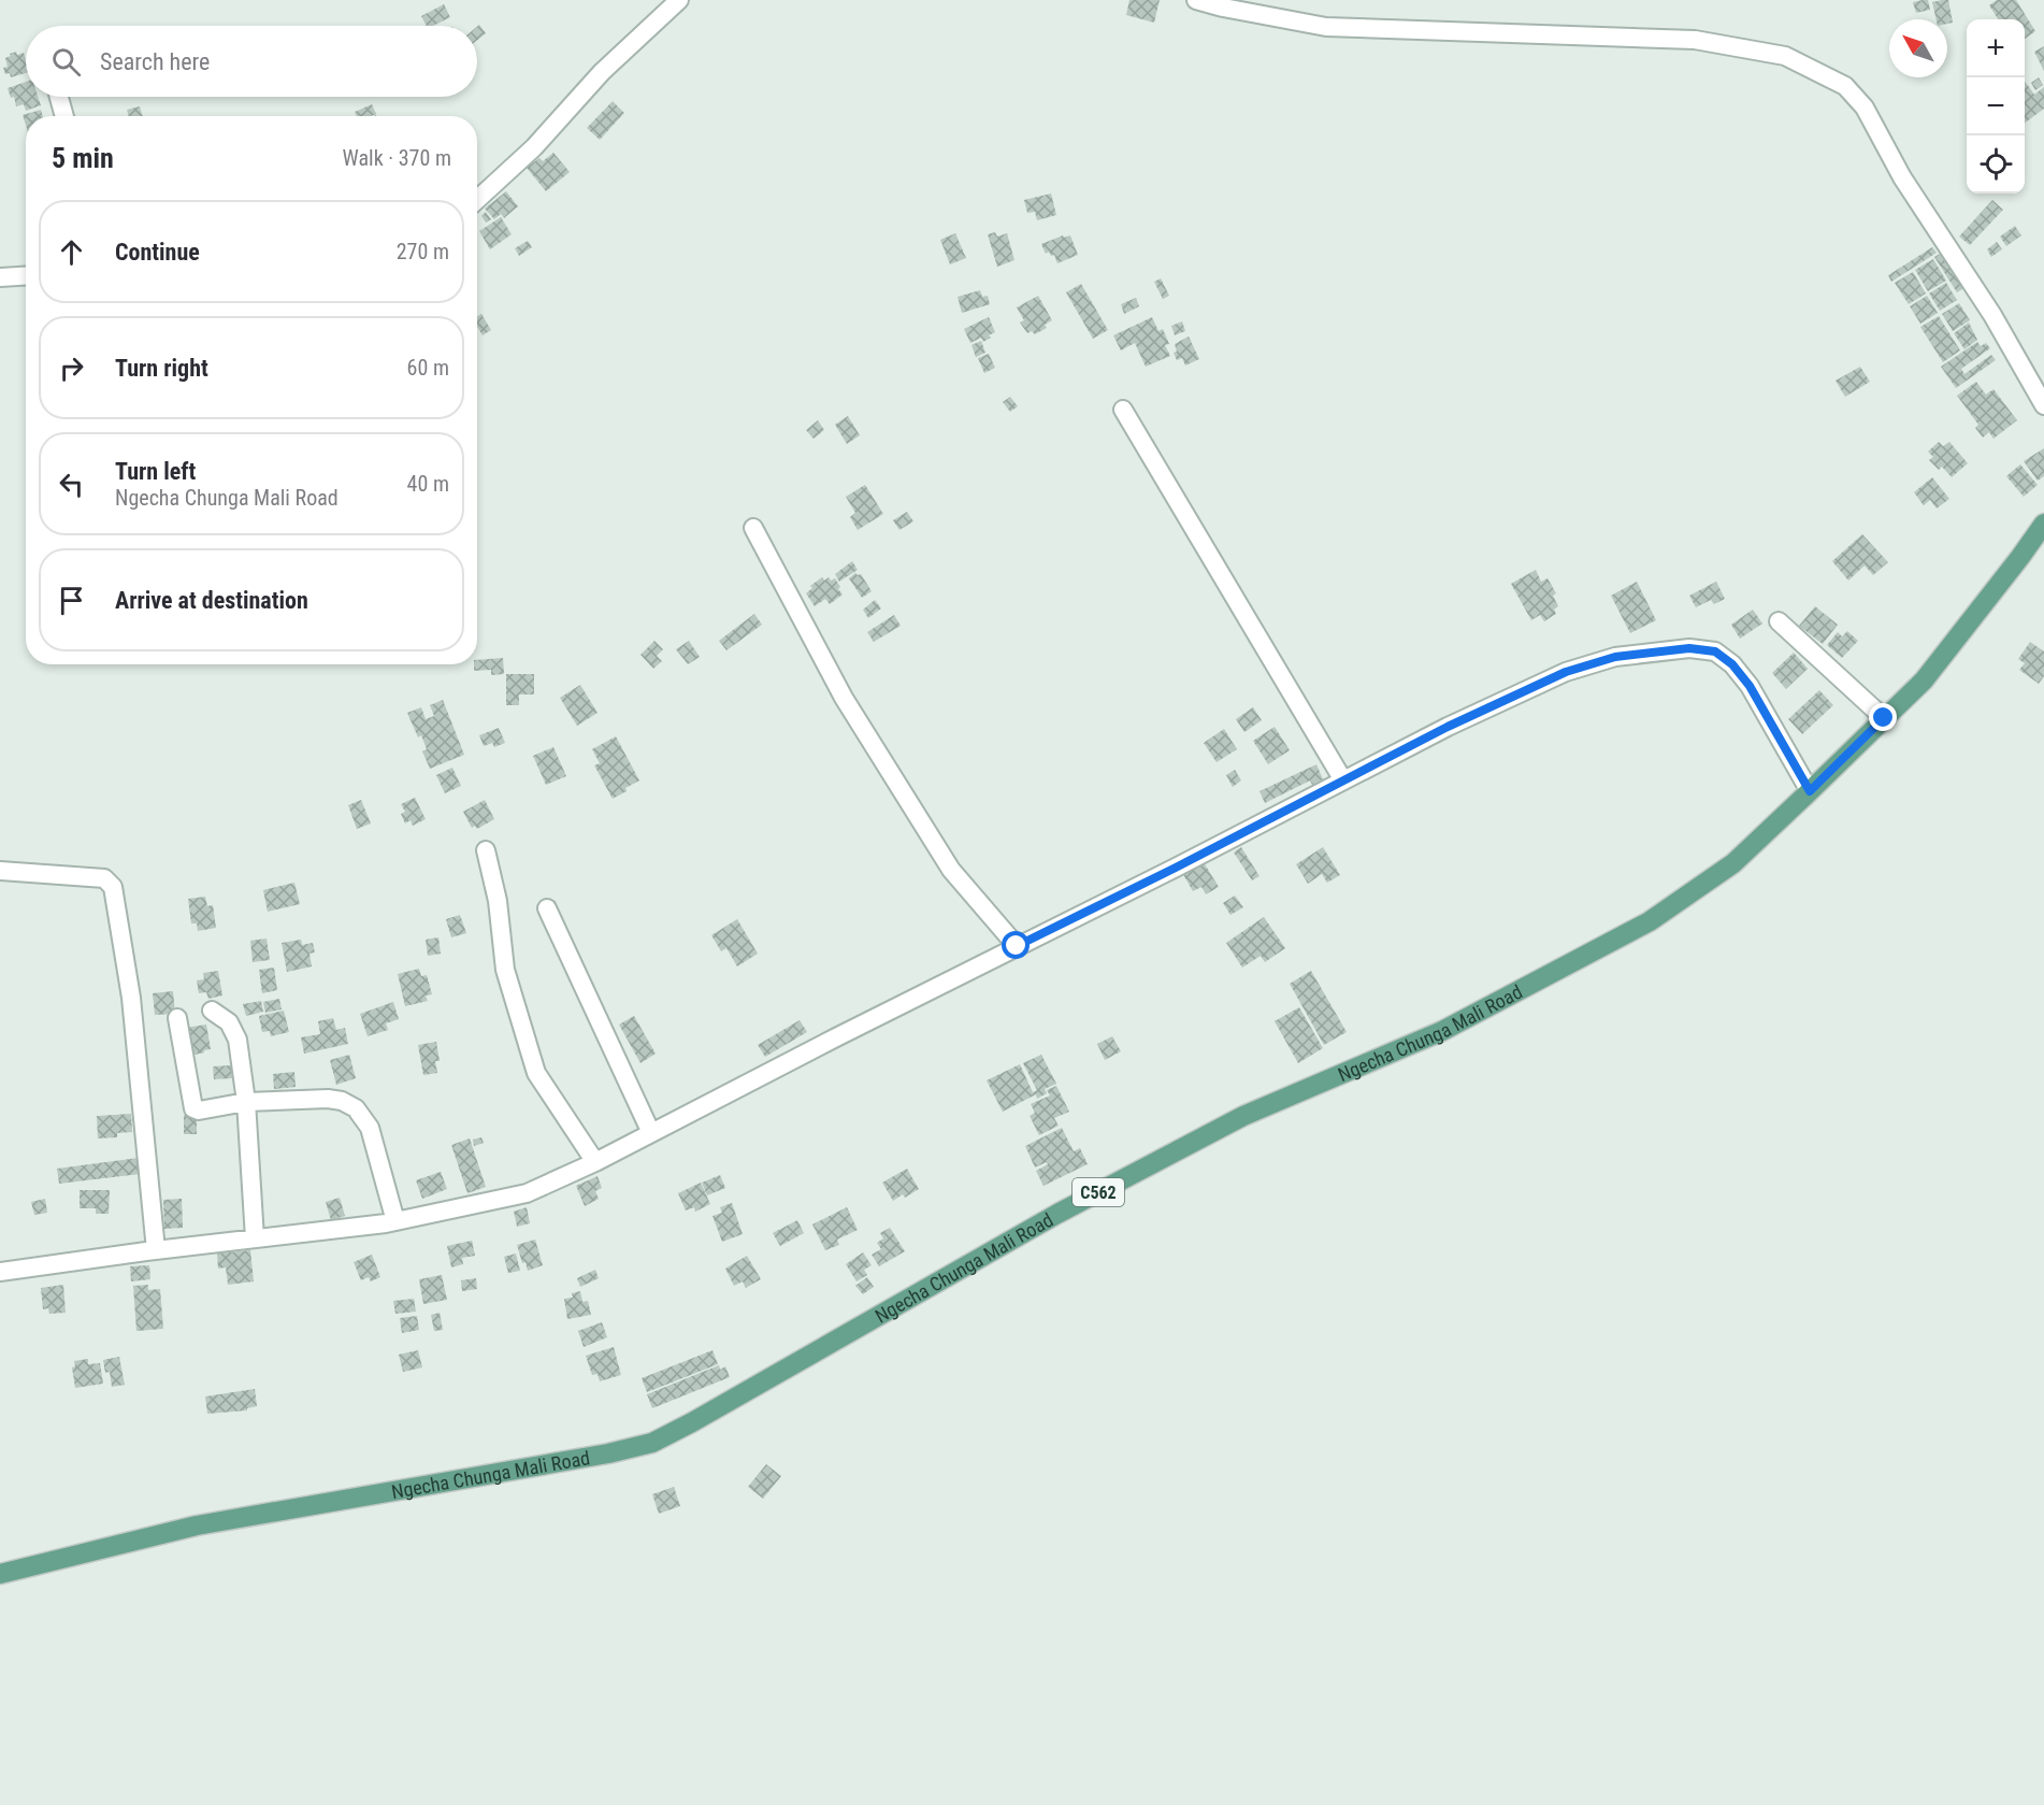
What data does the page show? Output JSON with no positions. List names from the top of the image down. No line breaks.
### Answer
{"streets":{"main road":["Ngecha Chunga Mali Road","C562"]},"north":"top left","page":{"map_buttons":["+","−"],"search":"Search here","heading":["5 min","Walk · 370 m"],"list":[["Continue","270 m"],["Turn right","60 m"],["Turn left","Ngecha Chunga Mali Road","40 m"],"Arrive at destination"]}}
